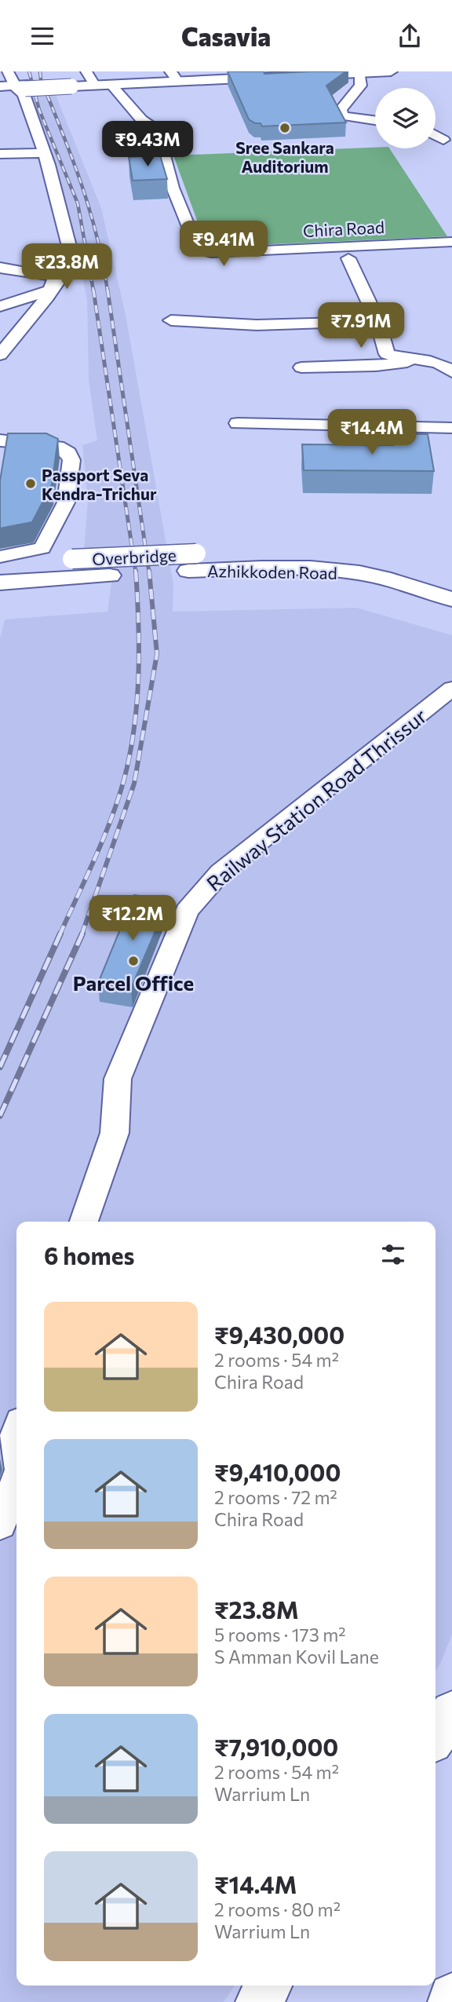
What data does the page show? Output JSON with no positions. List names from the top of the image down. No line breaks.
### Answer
{"streets":{"main road":["Overbridge","Azhikkoden Road"],"street":["Chira Road","Railway Station Road Thrissur"]},"crossings":[["Overbridge","Azhikkoden Road"]],"places":["Sree Sankara Auditorium","Passport Seva Kendra-Trichur","Parcel Office"],"page":{"header":"Casavia","price":["₹9.43M","₹9.41M","₹23.8M","₹7.91M","₹14.4M","₹12.2M"],"heading":"6 homes","list":[{"name":"₹9,430,000","note":"2 rooms · 54 m² · Chira Road"},{"name":"₹9,410,000","note":"2 rooms · 72 m² · Chira Road"},{"name":"₹23.8M","note":"5 rooms · 173 m² · S Amman Kovil Lane"},{"name":"₹7,910,000","note":"2 rooms · 54 m² · Warrium Ln"},{"name":"₹14.4M","note":"2 rooms · 80 m² · Warrium Ln"}]}}
